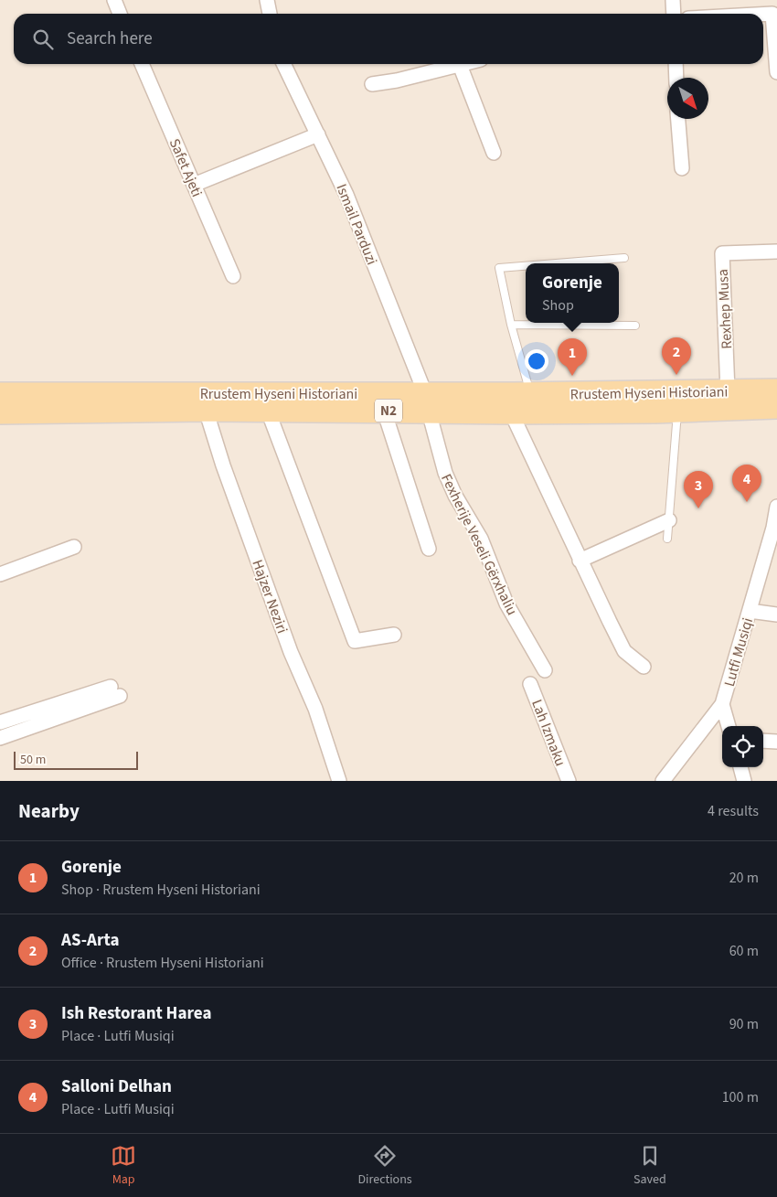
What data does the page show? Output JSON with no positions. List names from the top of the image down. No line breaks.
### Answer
{"streets":{"main road":["Rrustem Hyseni Historiani","N2"],"street":["Safet Ajeti","Ismail Parduzi","Rexhep Musa","Fexherije Veseli Gërxhaliu","Hajzer Neziri","Lutfi Musiqi","Lah Izmaku"]},"crossings":[["Ismail Parduzi","Rrustem Hyseni Historiani"],["Ismail Parduzi","Fexherije Veseli Gërxhaliu"],["Rexhep Musa","Rrustem Hyseni Historiani"],["Rrustem Hyseni Historiani","Fexherije Veseli Gërxhaliu"],["Rrustem Hyseni Historiani","Hajzer Neziri"]],"scale_bar":"50 m","north":"bottom right","page":{"search":"Search here","popup":["Gorenje","Shop"],"pins":["2","1","4","3"],"scale":"50 m","heading":["Nearby","4 results"],"list":[{"mark":"1","name":"Gorenje","note":"Shop · Rrustem Hyseni Historiani","value":"20 m"},{"mark":"2","name":"AS-Arta","note":"Office · Rrustem Hyseni Historiani","value":"60 m"},{"mark":"3","name":"Ish Restorant Harea","note":"Place · Lutfi Musiqi","value":"90 m"},{"mark":"4","name":"Salloni Delhan","note":"Place · Lutfi Musiqi","value":"100 m"}],"nav":["Map","Directions","Saved"]}}
